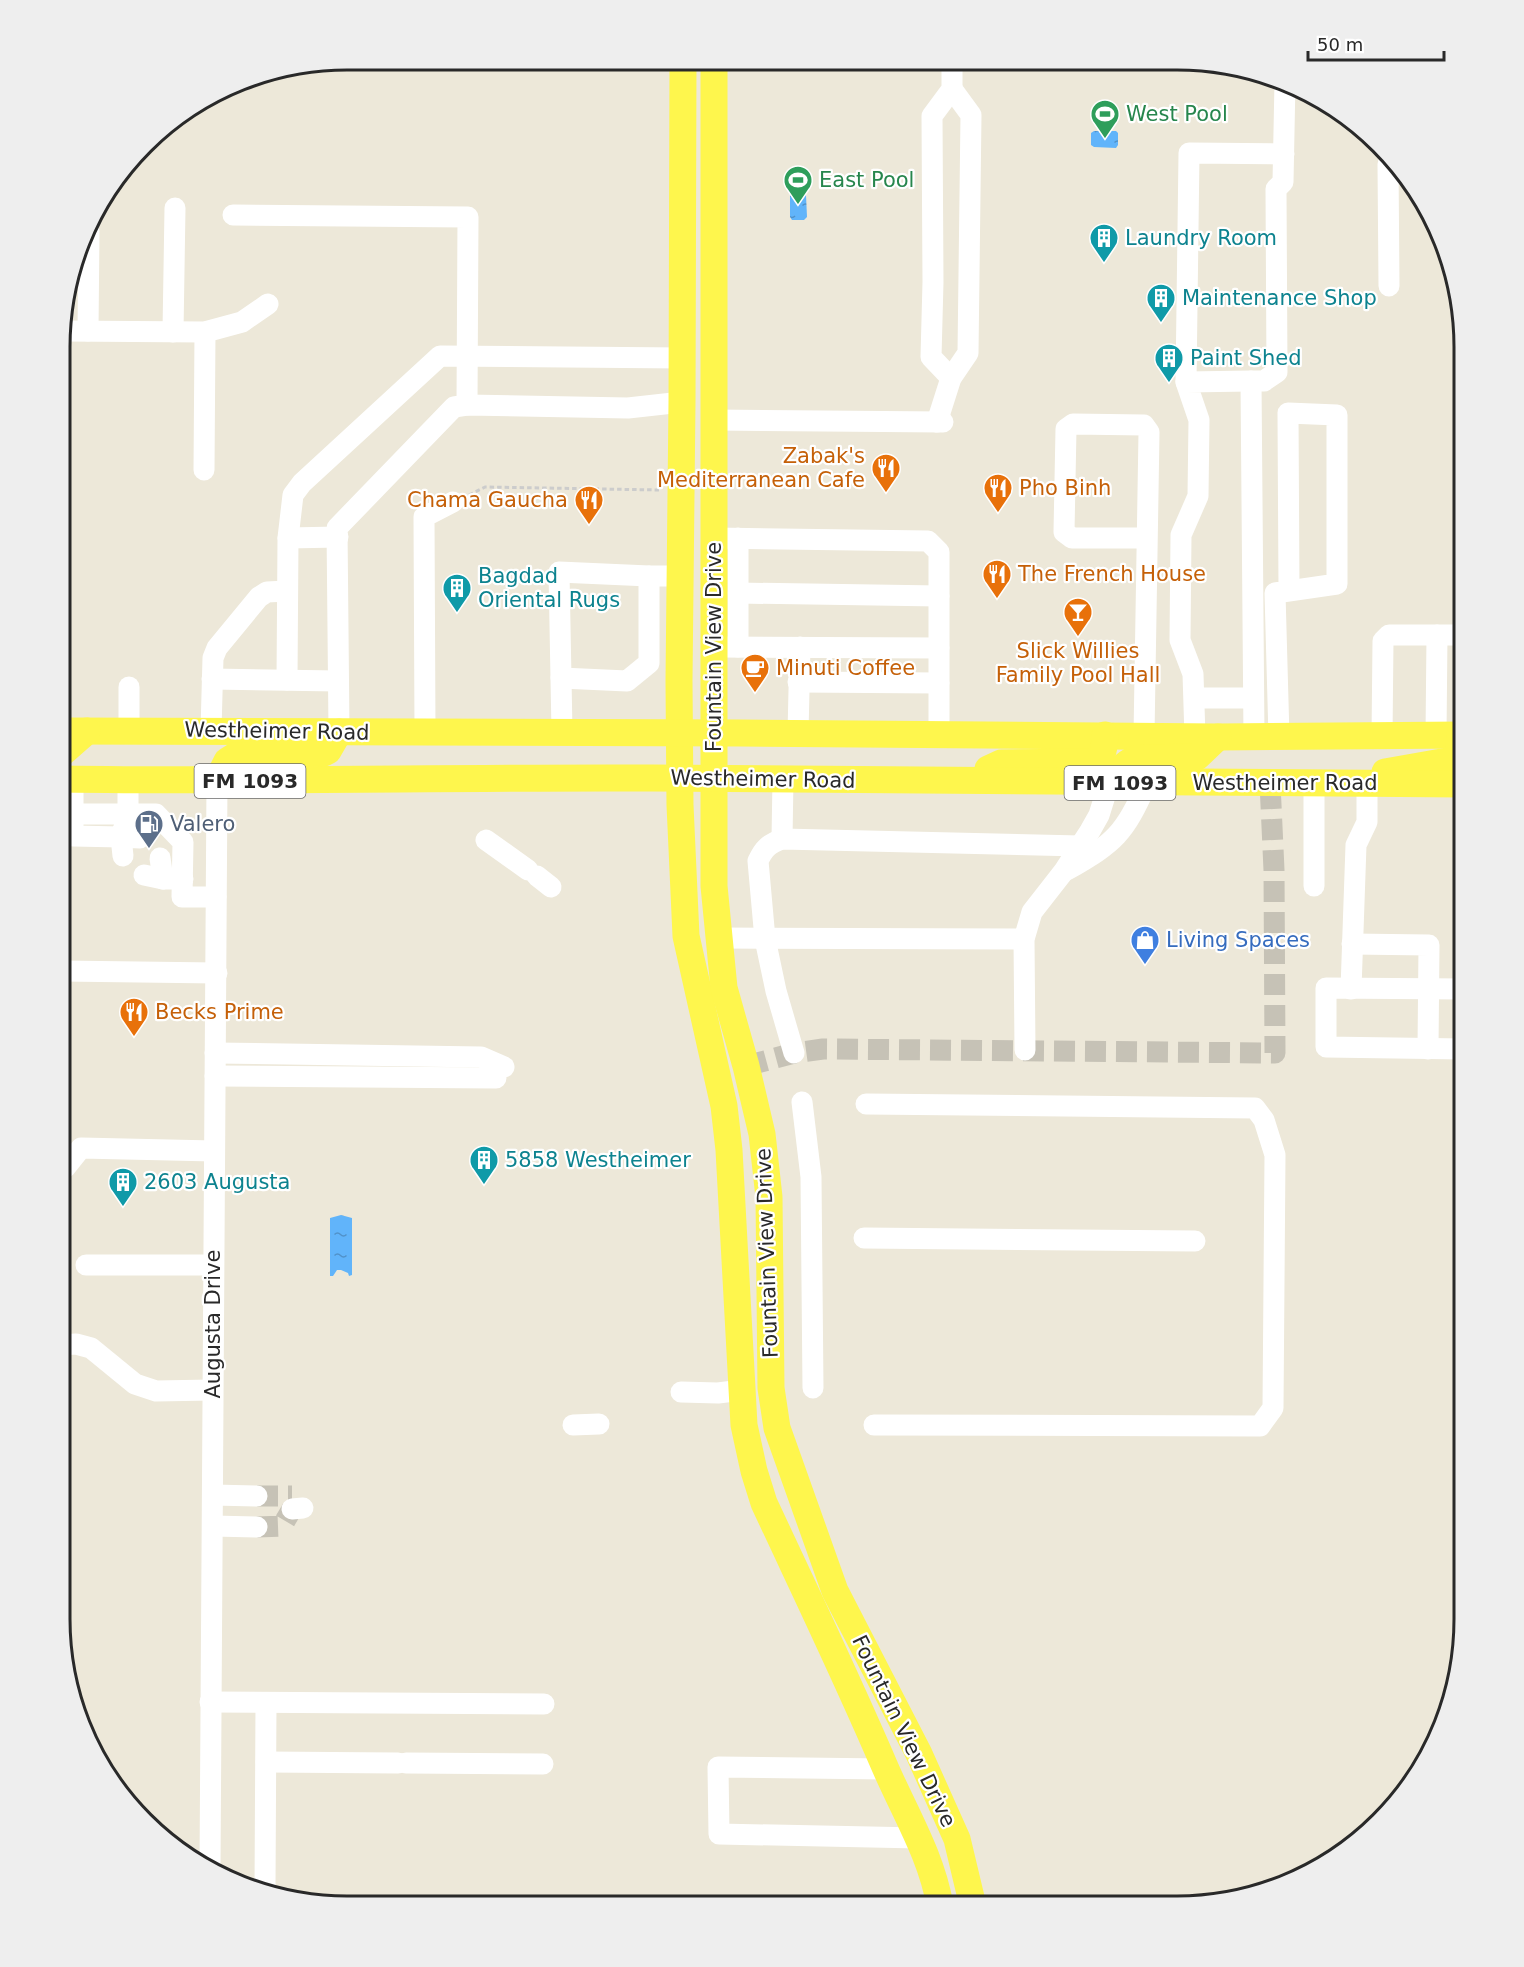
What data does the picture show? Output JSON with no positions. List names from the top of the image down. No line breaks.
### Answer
{"streets":{"main road":["Fountain View Drive","Westheimer Road","FM 1093"],"street":["Augusta Drive"]},"crossings":[["Fountain View Drive","Westheimer Road"],["Westheimer Road","Augusta Drive"]],"places":{"sports":["West Pool","East Pool"],"building":["Laundry Room","Maintenance Shop","Paint Shed","Bagdad Oriental Rugs","5858 Westheimer","2603 Augusta"],"restaurant":["Zabak's Mediterranean Cafe","Pho Binh","Chama Gaucha","The French House","Becks Prime"],"bar":["Slick Willies Family Pool Hall"],"cafe":["Minuti Coffee"],"fuel station":["Valero"],"shop":["Living Spaces"]},"scale_bar":"50 m"}
